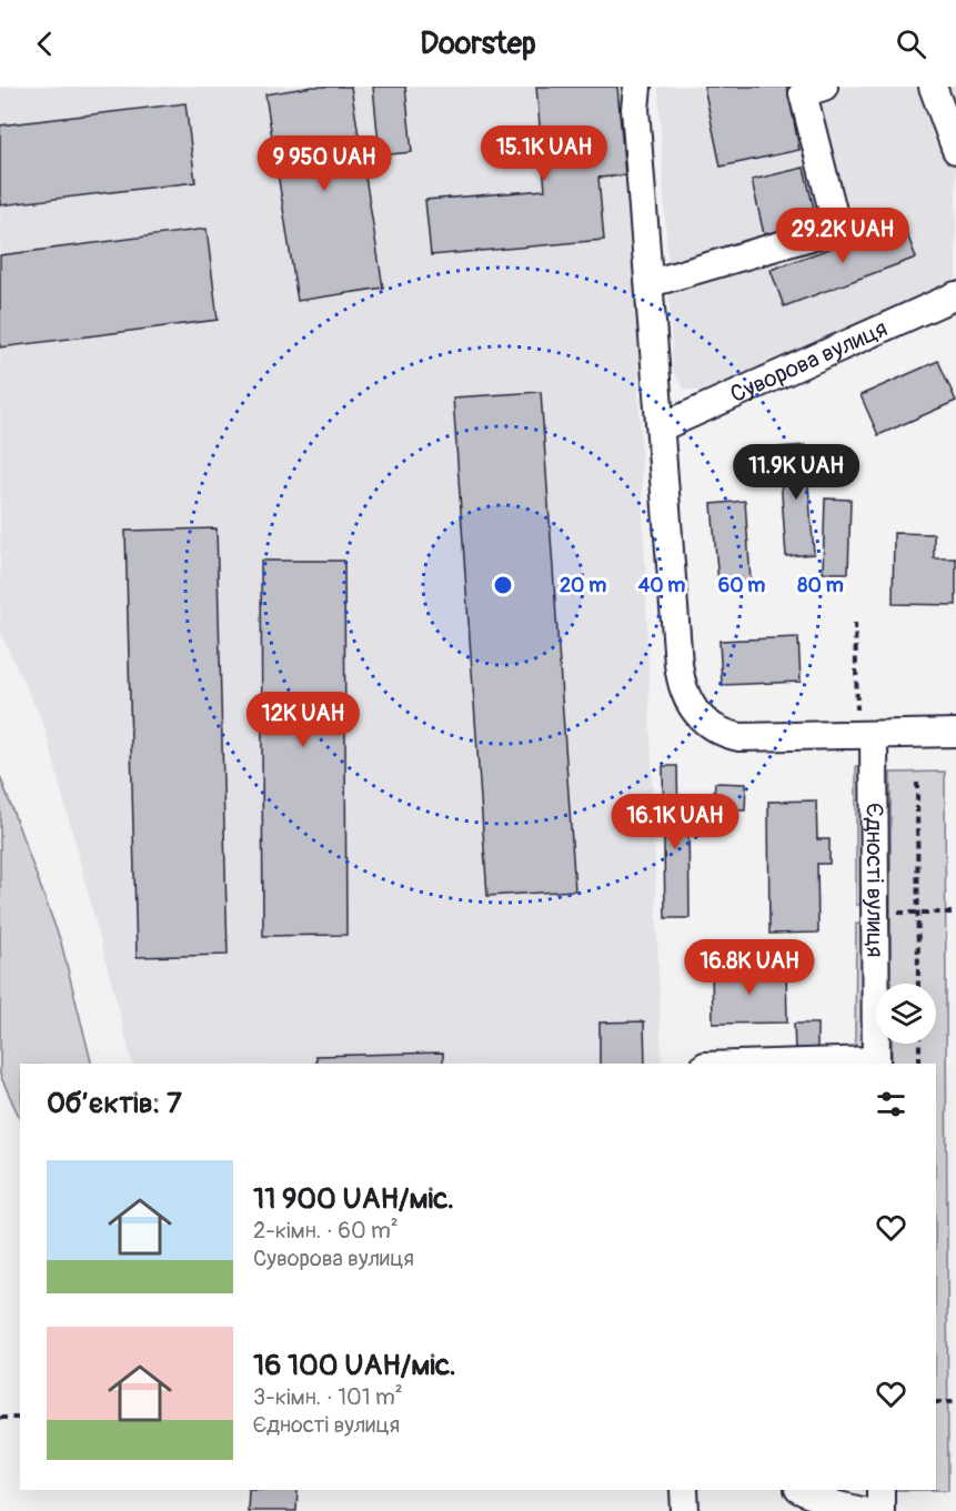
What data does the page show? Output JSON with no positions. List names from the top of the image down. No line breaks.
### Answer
{"streets":{"street":["Суворова вулиця","Єдності вулиця"]},"page":{"header":"Doorstep","price":["15.1K UAH","9 950 UAH","29.2K UAH","11.9K UAH","12K UAH","16.1K UAH","16.8K UAH"],"heading":"Об’єктів: 7","list":[{"name":"11 900 UAH/міс.","note":"2-кімн. · 60 m² · Суворова вулиця"},{"name":"16 100 UAH/міс.","note":"3-кімн. · 101 m² · Єдності вулиця"}]},"rings":["20 m","40 m","60 m","80 m"]}
